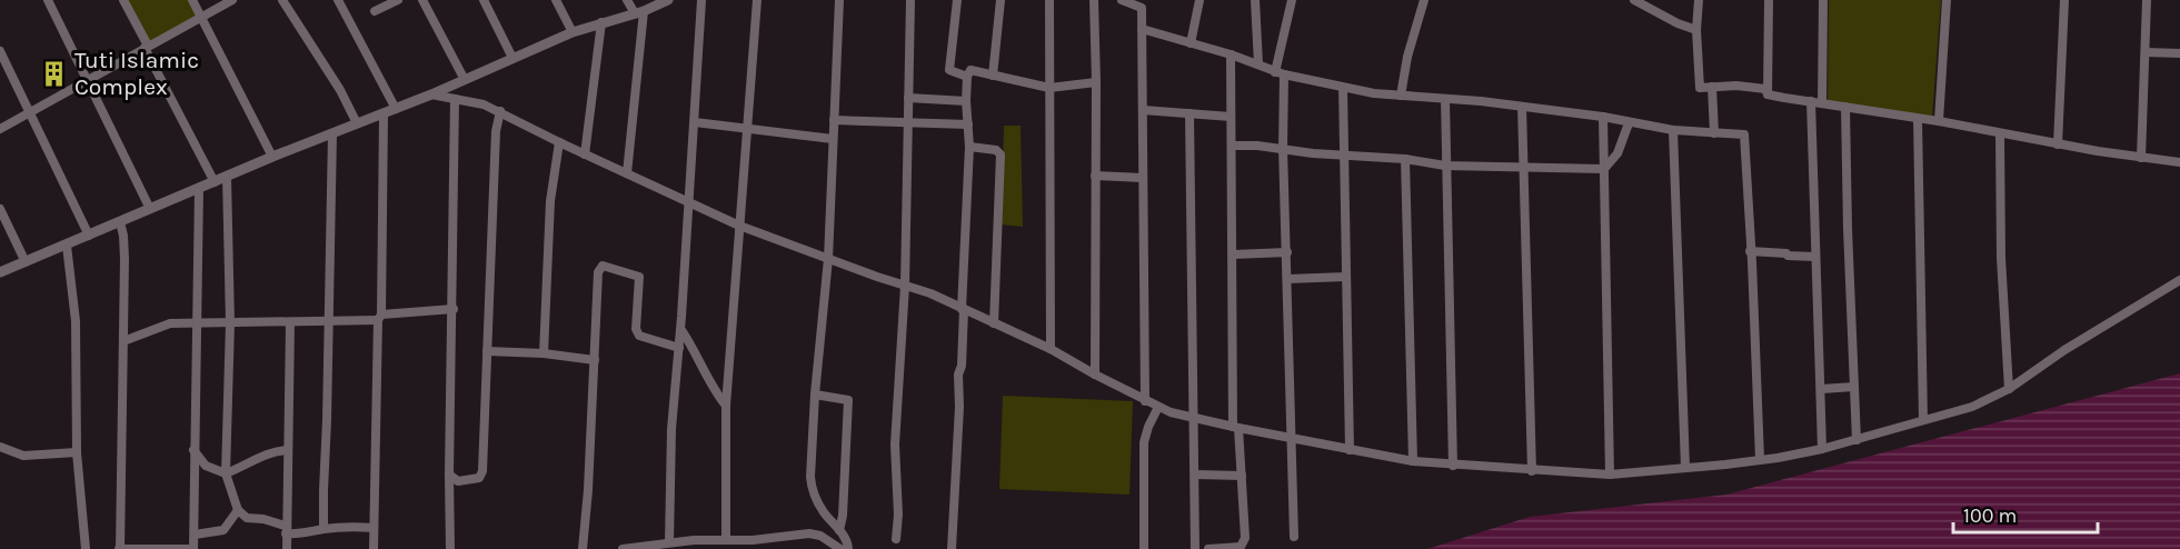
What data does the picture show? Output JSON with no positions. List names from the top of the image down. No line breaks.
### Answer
{"places":{"building":["Tuti Islamic Complex"]},"scale_bar":"100 m"}
